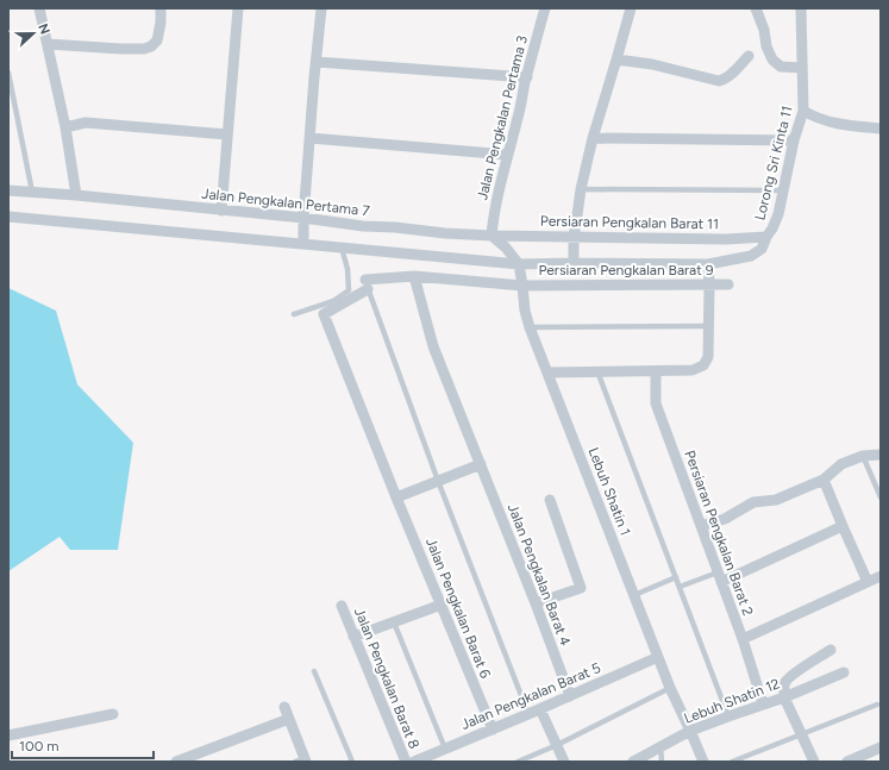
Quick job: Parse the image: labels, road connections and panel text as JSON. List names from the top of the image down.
{
  "streets": {
    "street": [
      "Jalan Pengkalan Pertama 3",
      "Lorong Sri Kinta 11",
      "Jalan Pengkalan Pertama 7",
      "Persiaran Pengkalan Barat 11",
      "Persiaran Pengkalan Barat 9",
      "Lebuh Shatin 1",
      "Persiaran Pengkalan Barat 2",
      "Jalan Pengkalan Barat 4",
      "Jalan Pengkalan Barat 6",
      "Jalan Pengkalan Barat 8",
      "Jalan Pengkalan Barat 5",
      "Lebuh Shatin 12"
    ]
  },
  "crossings": [
    ["Jalan Pengkalan Pertama 3", "Jalan Pengkalan Pertama 7"],
    ["Jalan Pengkalan Pertama 3", "Persiaran Pengkalan Barat 11"],
    ["Lorong Sri Kinta 11", "Persiaran Pengkalan Barat 11"],
    ["Lorong Sri Kinta 11", "Lebuh Shatin 1"],
    ["Jalan Pengkalan Pertama 7", "Persiaran Pengkalan Barat 11"],
    ["Persiaran Pengkalan Barat 9", "Lebuh Shatin 1"],
    ["Persiaran Pengkalan Barat 9", "Jalan Pengkalan Barat 4"],
    ["Persiaran Pengkalan Barat 9", "Jalan Pengkalan Barat 6"],
    ["Lebuh Shatin 1", "Jalan Pengkalan Barat 5"],
    ["Lebuh Shatin 1", "Lebuh Shatin 12"],
    ["Persiaran Pengkalan Barat 2", "Lebuh Shatin 12"],
    ["Jalan Pengkalan Barat 4", "Jalan Pengkalan Barat 5"],
    ["Jalan Pengkalan Barat 6", "Jalan Pengkalan Barat 5"]
  ],
  "scale_bar": "100 m",
  "north": "right"
}
